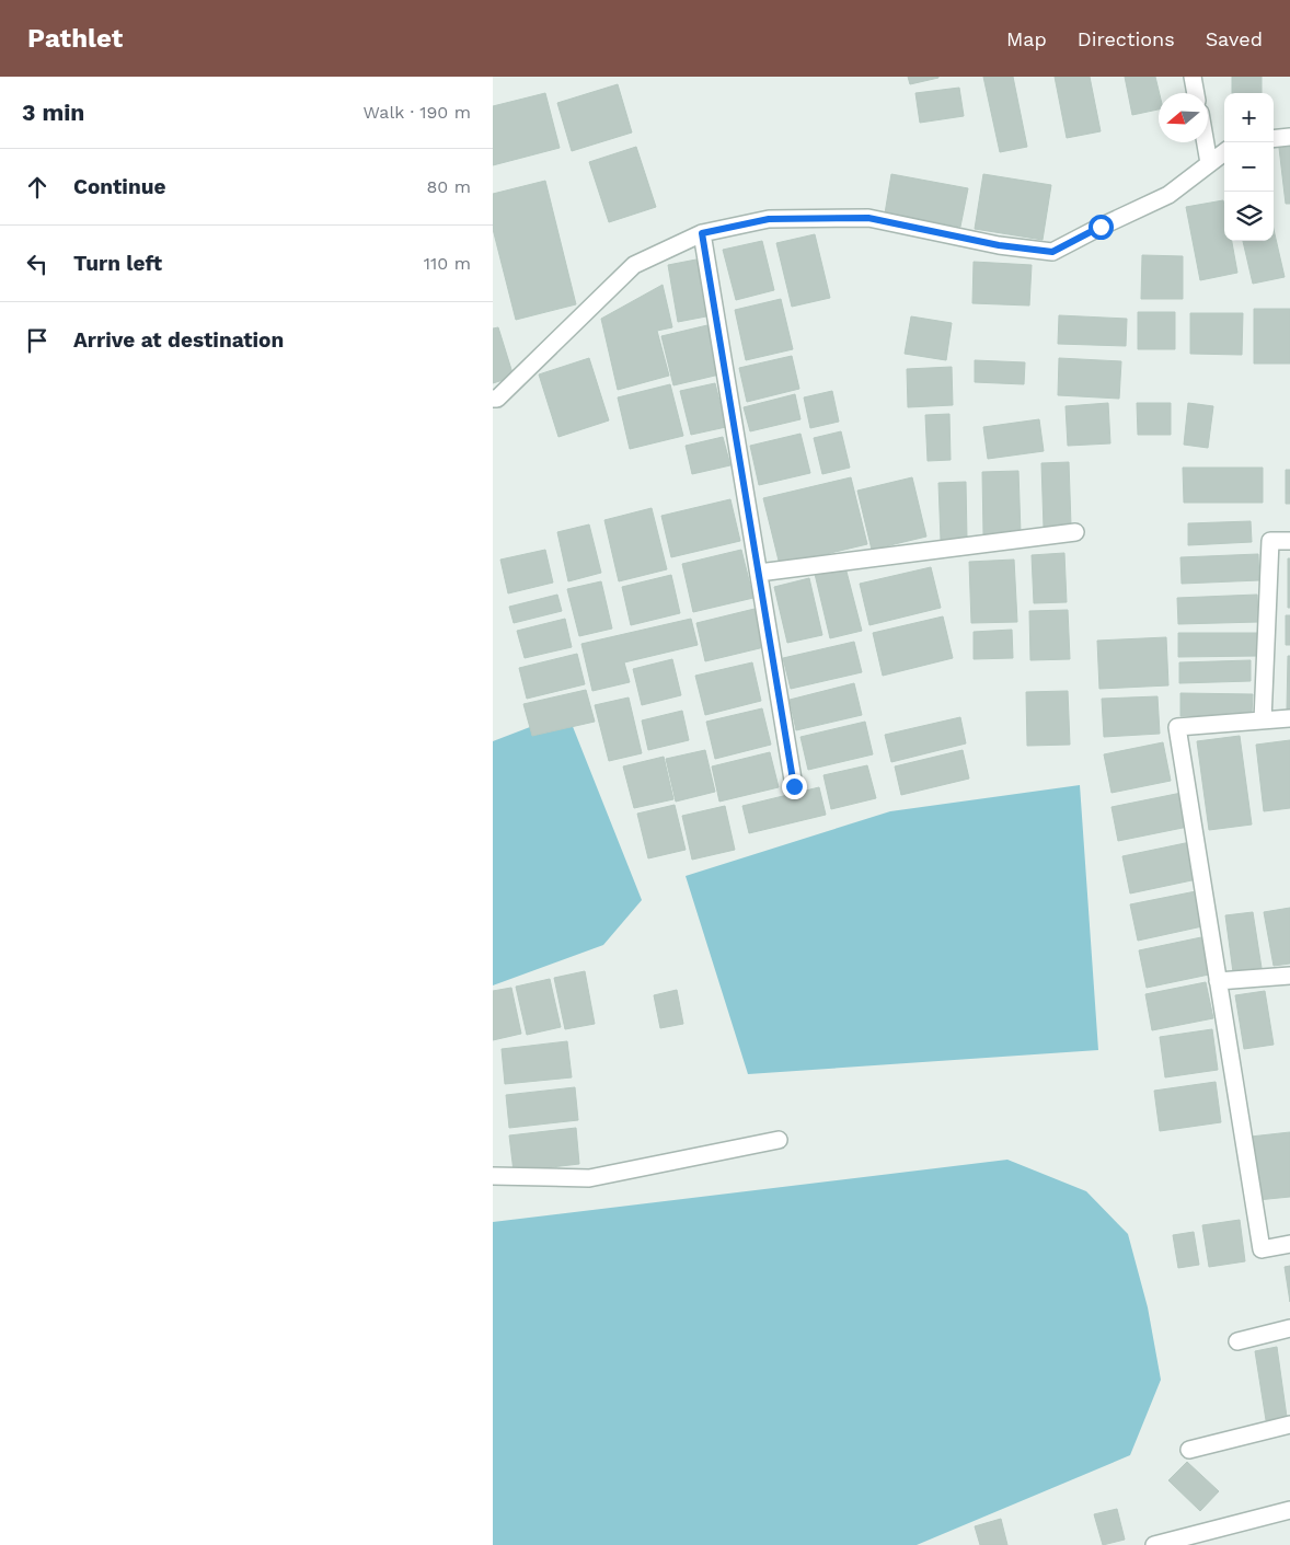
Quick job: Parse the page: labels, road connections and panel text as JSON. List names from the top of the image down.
{
  "north": "left",
  "page": {
    "header": "Pathlet",
    "nav": ["Map", "Directions", "Saved"],
    "heading": ["3 min", "Walk · 190 m"],
    "map_buttons": ["+", "−"],
    "list": [
      ["Continue", "80 m"],
      ["Turn left", "110 m"],
      "Arrive at destination"
    ]
  }
}
